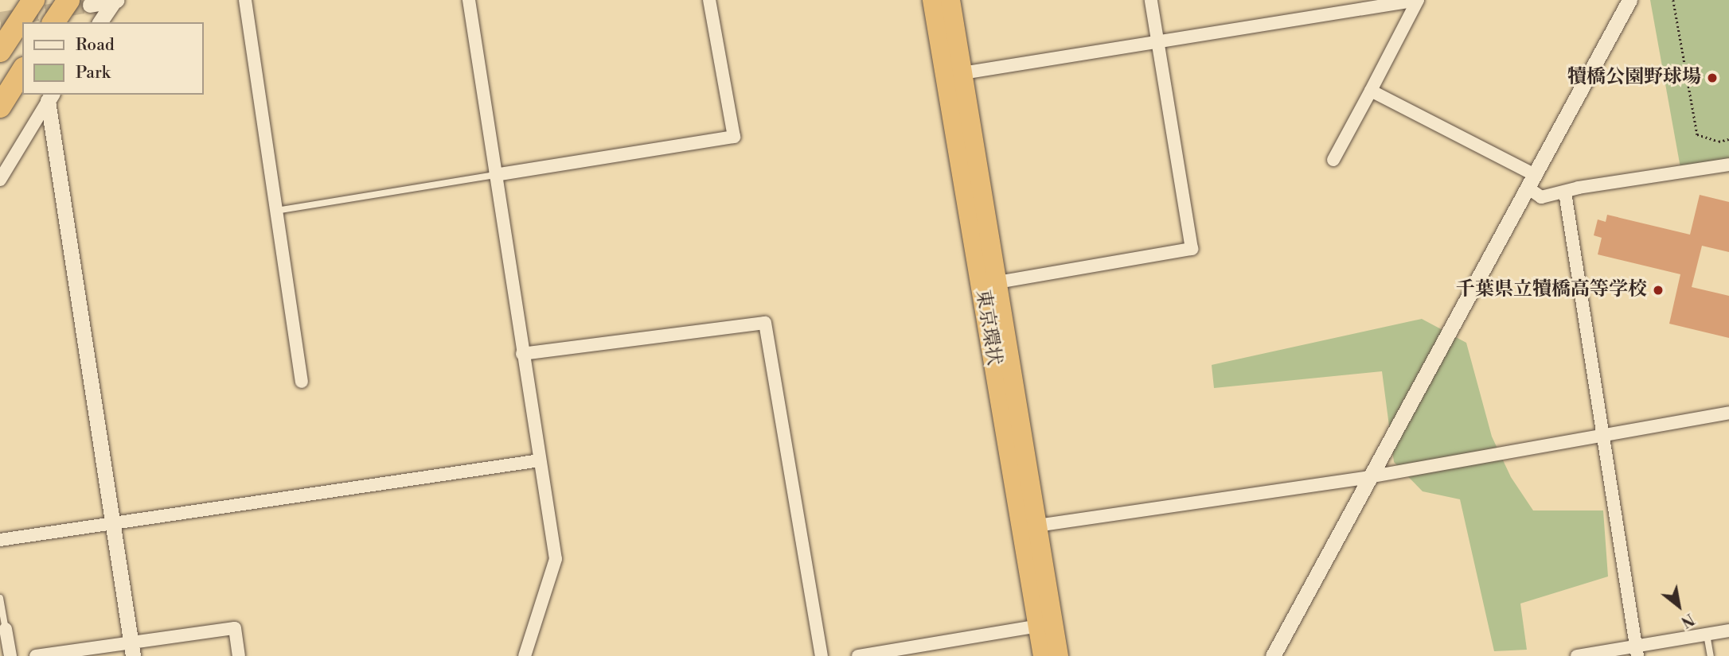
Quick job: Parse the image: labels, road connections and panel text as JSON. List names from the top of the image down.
{
  "streets": {
    "highway": ["東京環状"]
  },
  "places": ["犢橋公園野球場", "千葉県立犢橋高等学校"],
  "legend": ["Road", "Park"],
  "north": "bottom right"
}
